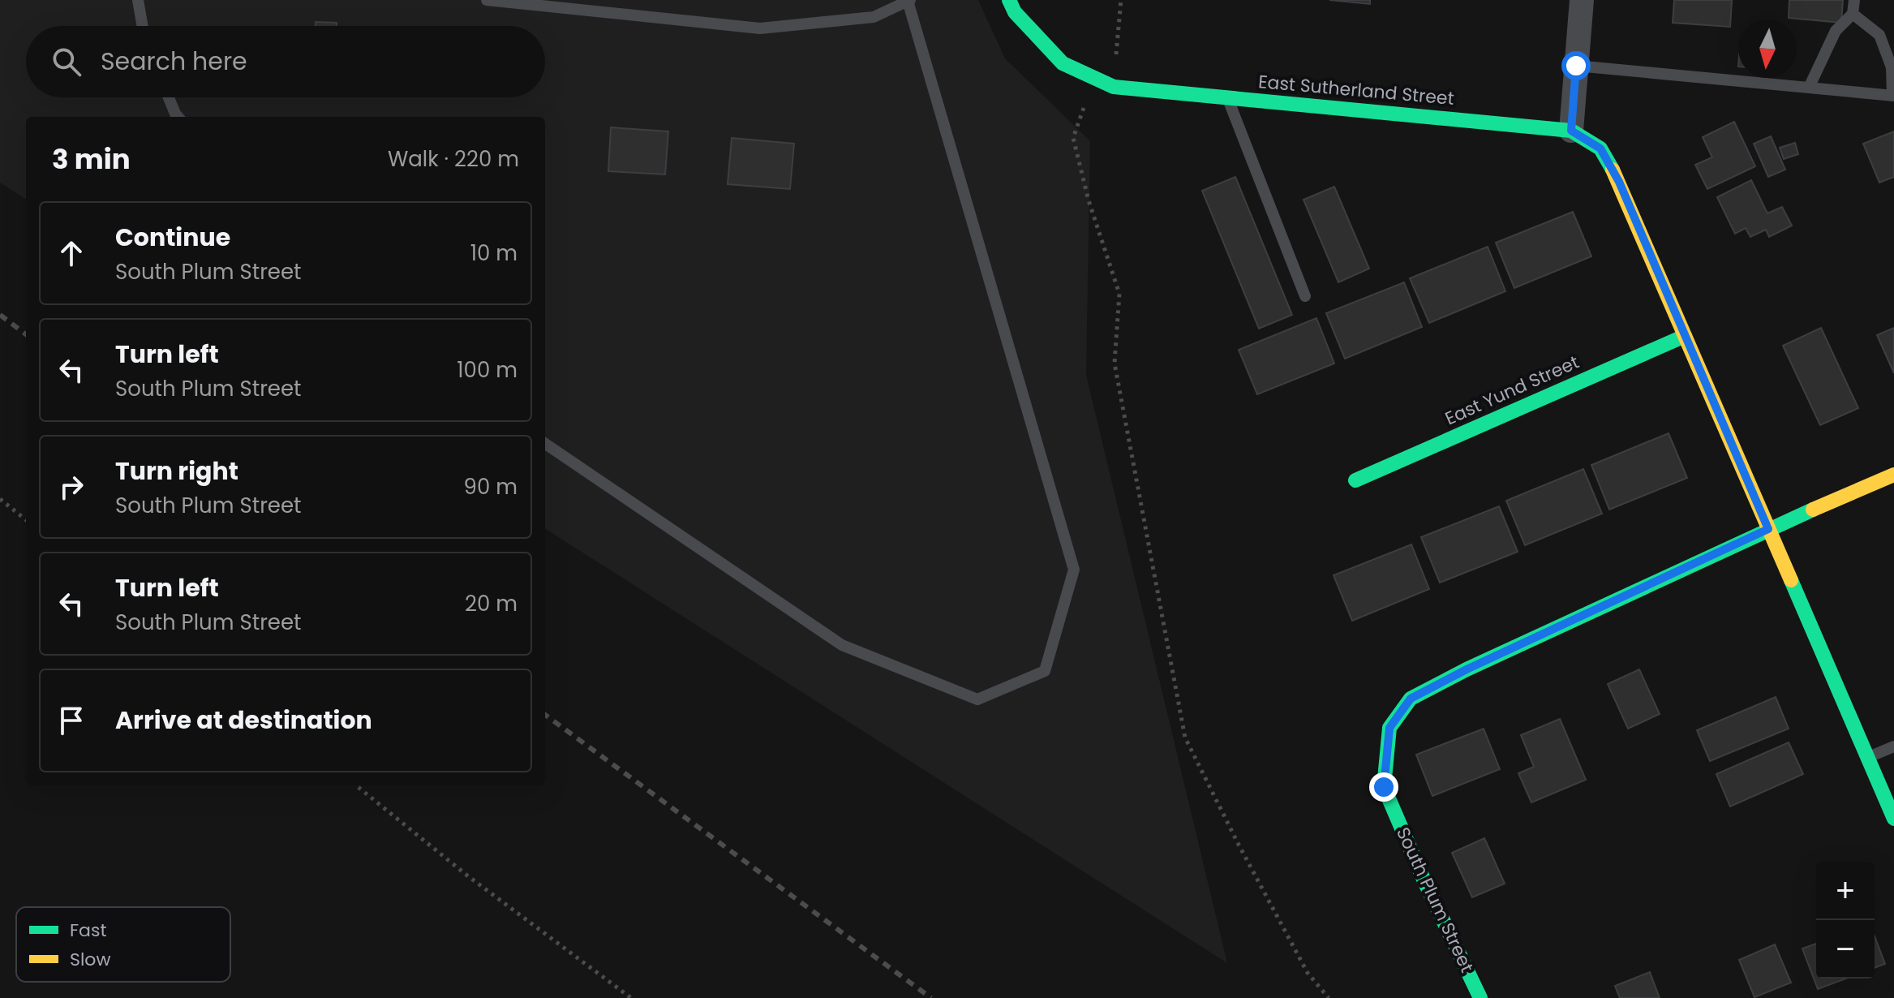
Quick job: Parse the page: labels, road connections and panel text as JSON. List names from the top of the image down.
{
  "streets": {
    "street": ["East Sutherland Street", "East Yund Street", "South Plum Street"]
  },
  "legend": ["Fast", "Slow"],
  "north": "bottom",
  "page": {
    "search": "Search here",
    "heading": ["3 min", "Walk · 220 m"],
    "list": [
      ["Continue", "South Plum Street", "10 m"],
      ["Turn left", "South Plum Street", "100 m"],
      ["Turn right", "South Plum Street", "90 m"],
      ["Turn left", "South Plum Street", "20 m"],
      "Arrive at destination"
    ],
    "map_buttons": ["+", "−"]
  }
}
